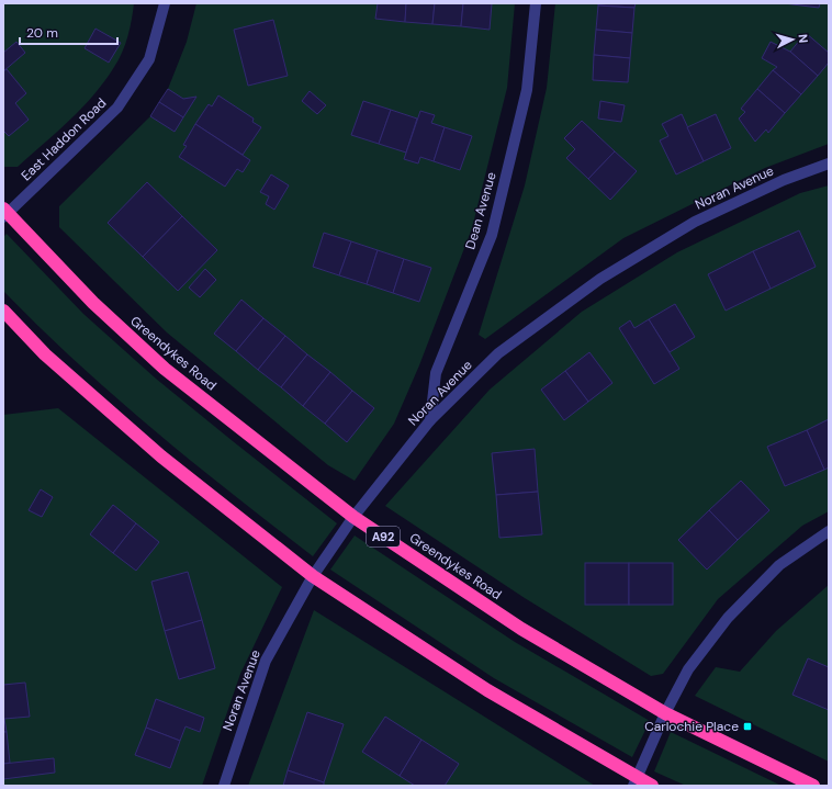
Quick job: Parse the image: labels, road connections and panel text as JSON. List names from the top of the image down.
{
  "streets": {
    "highway": ["Greendykes Road", "A92"],
    "street": ["East Haddon Road", "Noran Avenue", "Dean Avenue"]
  },
  "crossings": [
    ["East Haddon Road", "Greendykes Road"],
    ["Noran Avenue", "Dean Avenue"],
    ["Noran Avenue", "Greendykes Road"]
  ],
  "places": {
    "transit": ["Carlochie Place"]
  },
  "scale_bar": "20 m",
  "north": "right"
}
